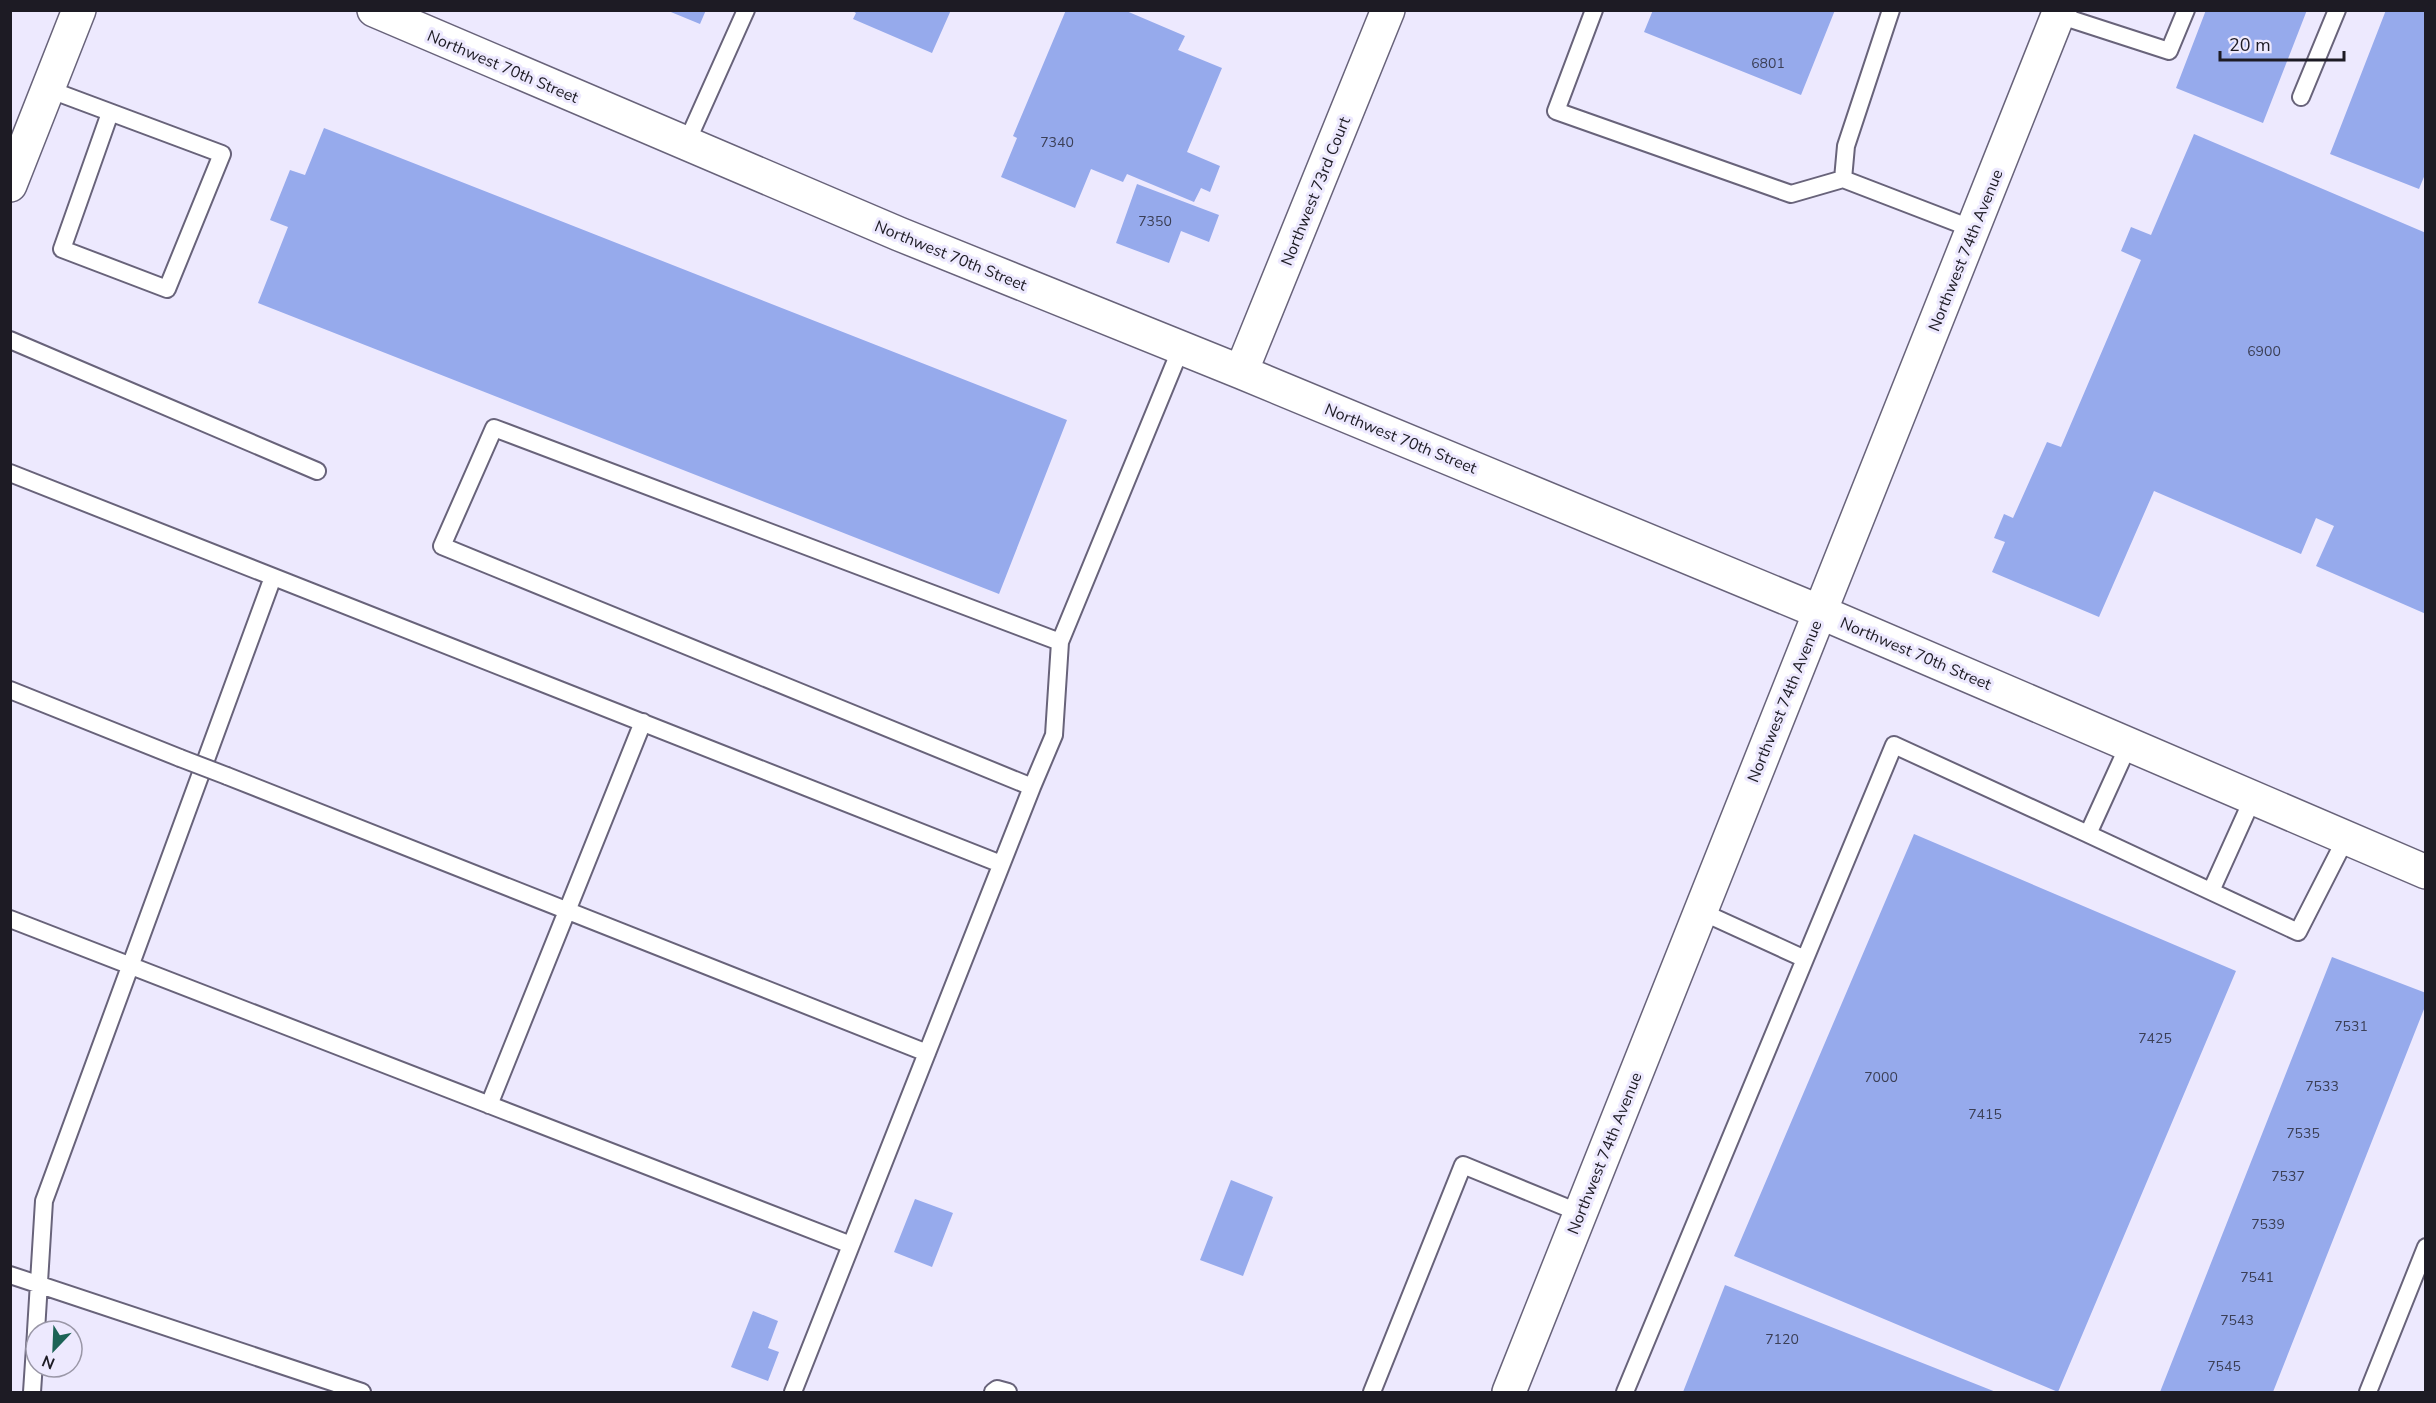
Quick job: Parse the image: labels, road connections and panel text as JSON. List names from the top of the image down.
{
  "streets": {
    "street": ["Northwest 70th Street", "Northwest 73rd Court", "Northwest 74th Avenue"]
  },
  "crossings": [
    ["Northwest 70th Street", "Northwest 73rd Court"],
    ["Northwest 70th Street", "Northwest 74th Avenue"]
  ],
  "house_numbers": [
    "6801",
    "7340",
    "7350",
    "6900",
    "7531",
    "7425",
    "7000",
    "7533",
    "7415",
    "7535",
    "7537",
    "7539",
    "7541",
    "7543",
    "7120",
    "7545"
  ],
  "scale_bar": "20 m",
  "north": "bottom left"
}
